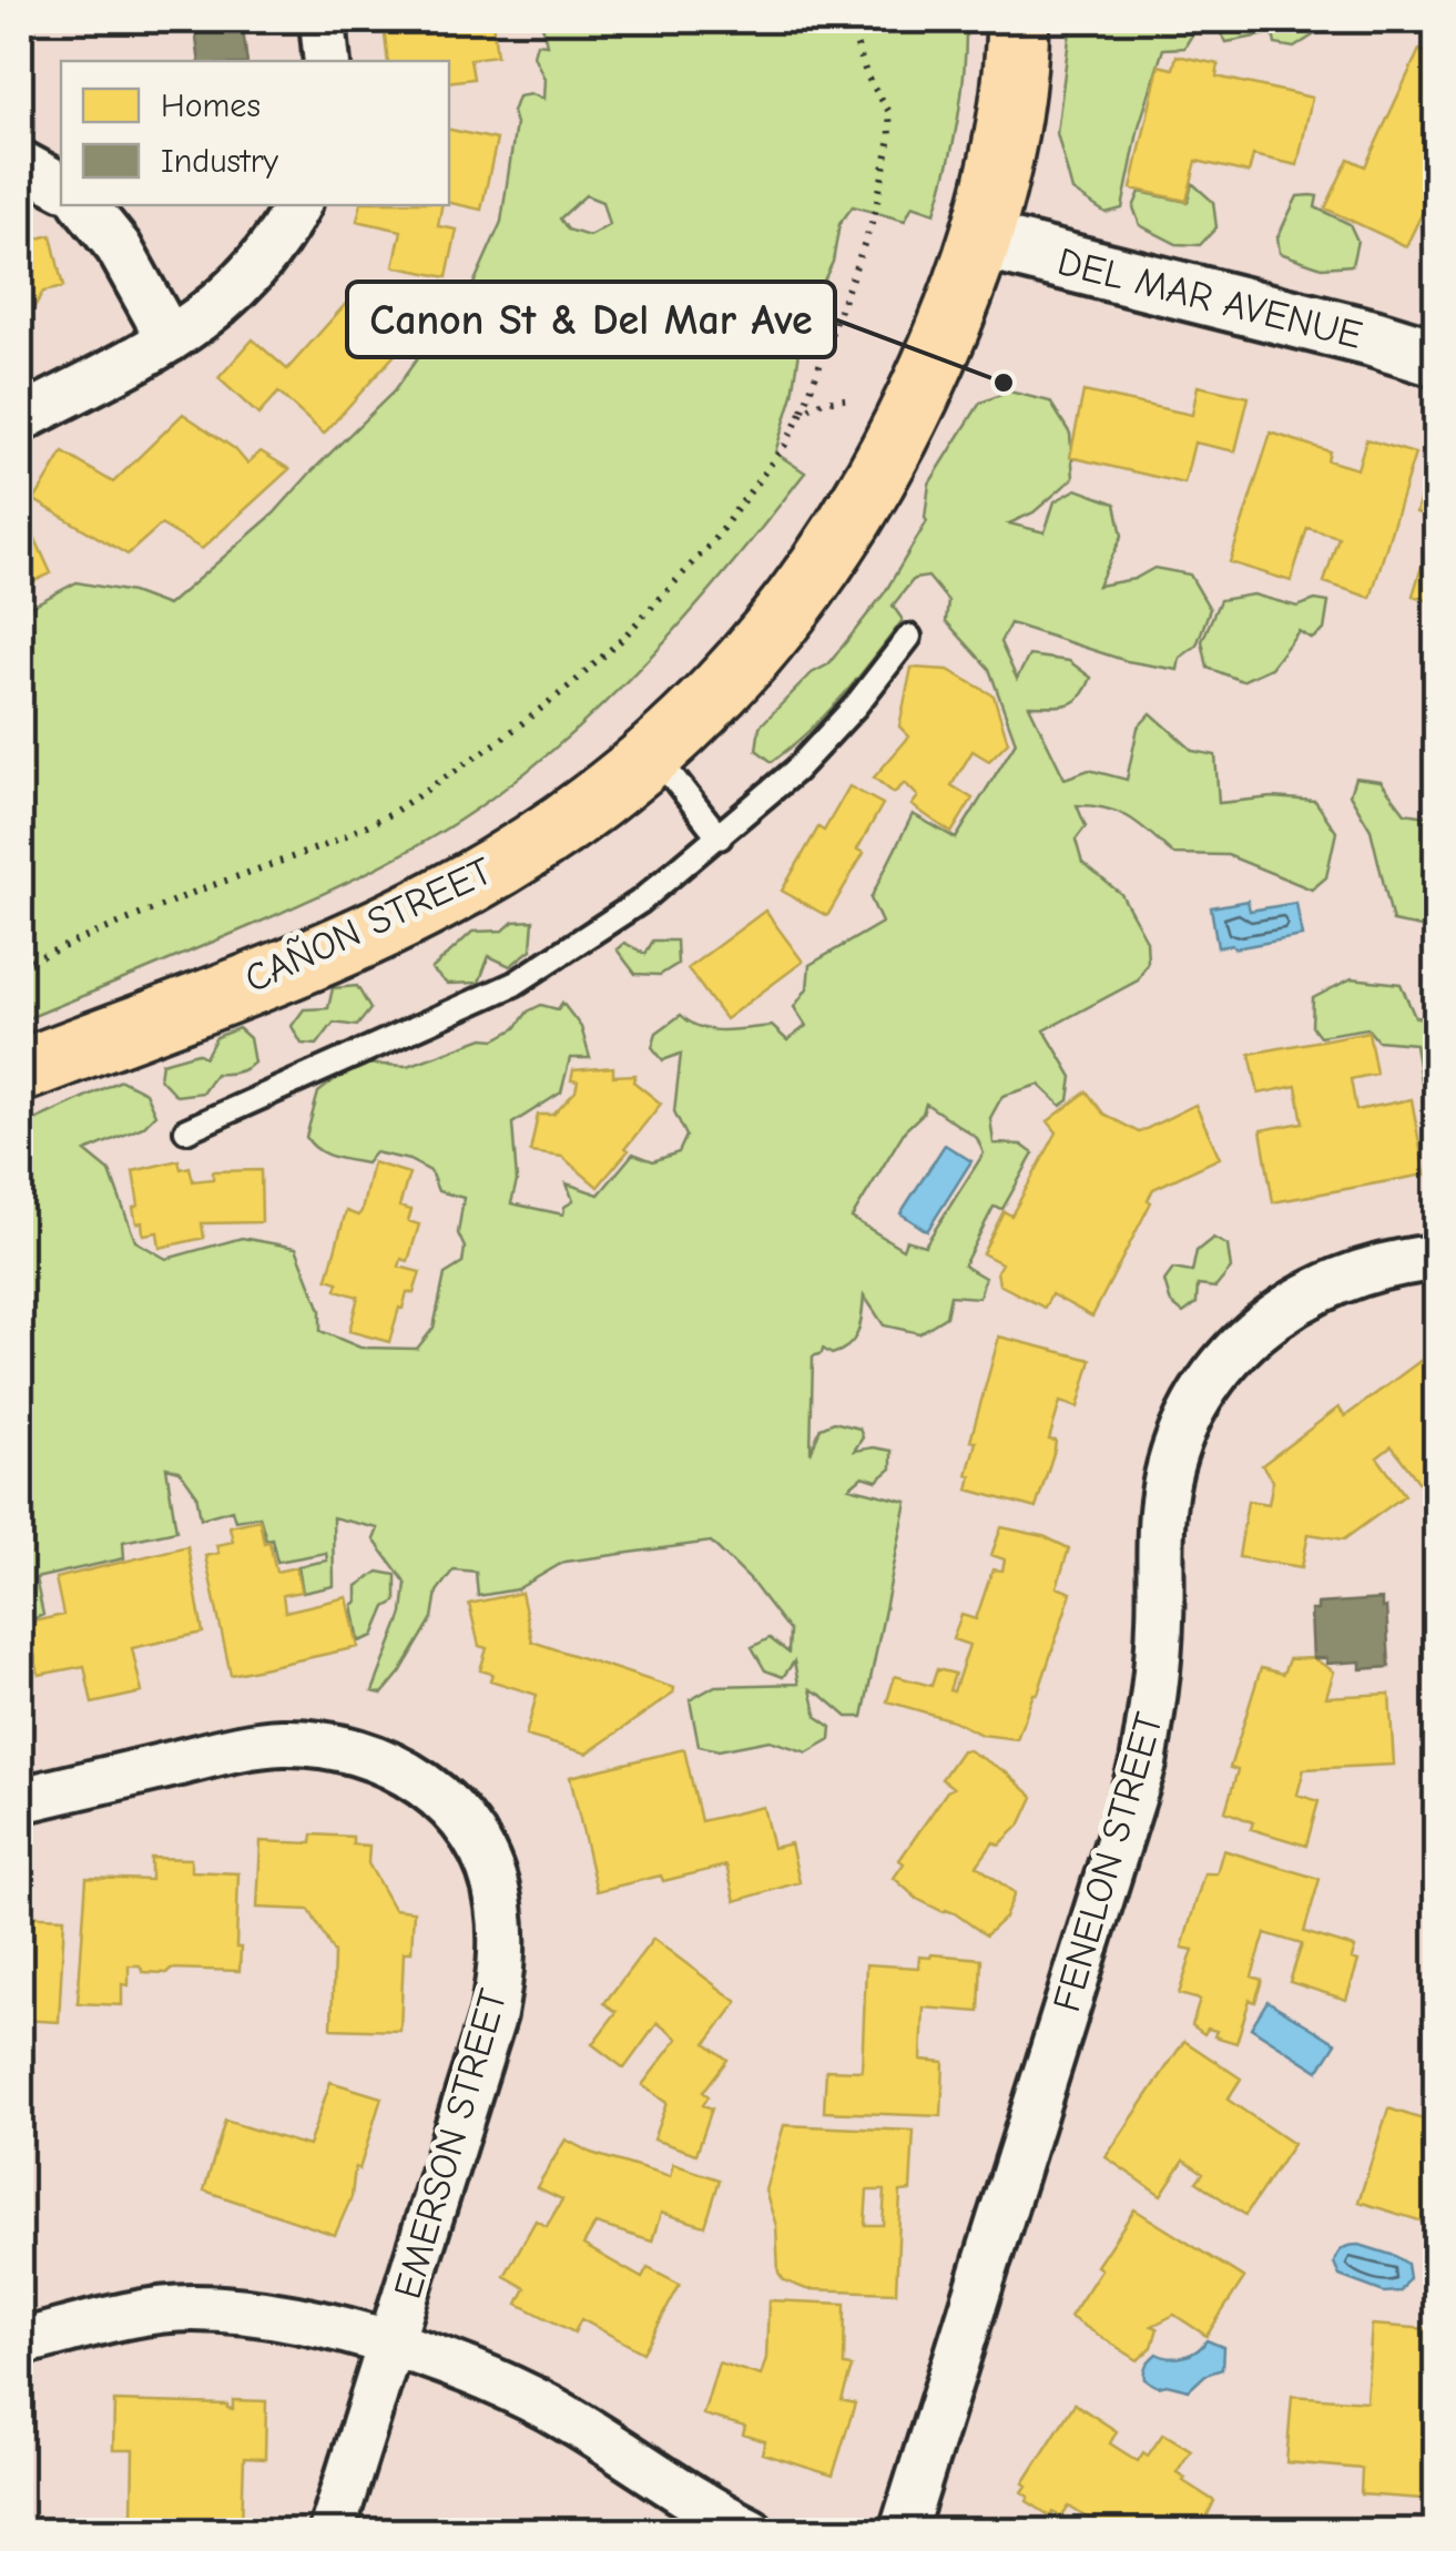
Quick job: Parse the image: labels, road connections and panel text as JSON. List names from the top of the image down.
{
  "streets": {
    "main road": ["CAÑON STREET"],
    "street": ["DEL MAR AVENUE", "FENELON STREET", "EMERSON STREET"]
  },
  "crossings": [
    ["DEL MAR AVENUE", "CAÑON STREET"]
  ],
  "places": ["Canon St & Del Mar Ave"],
  "legend": ["Homes", "Industry"]
}
